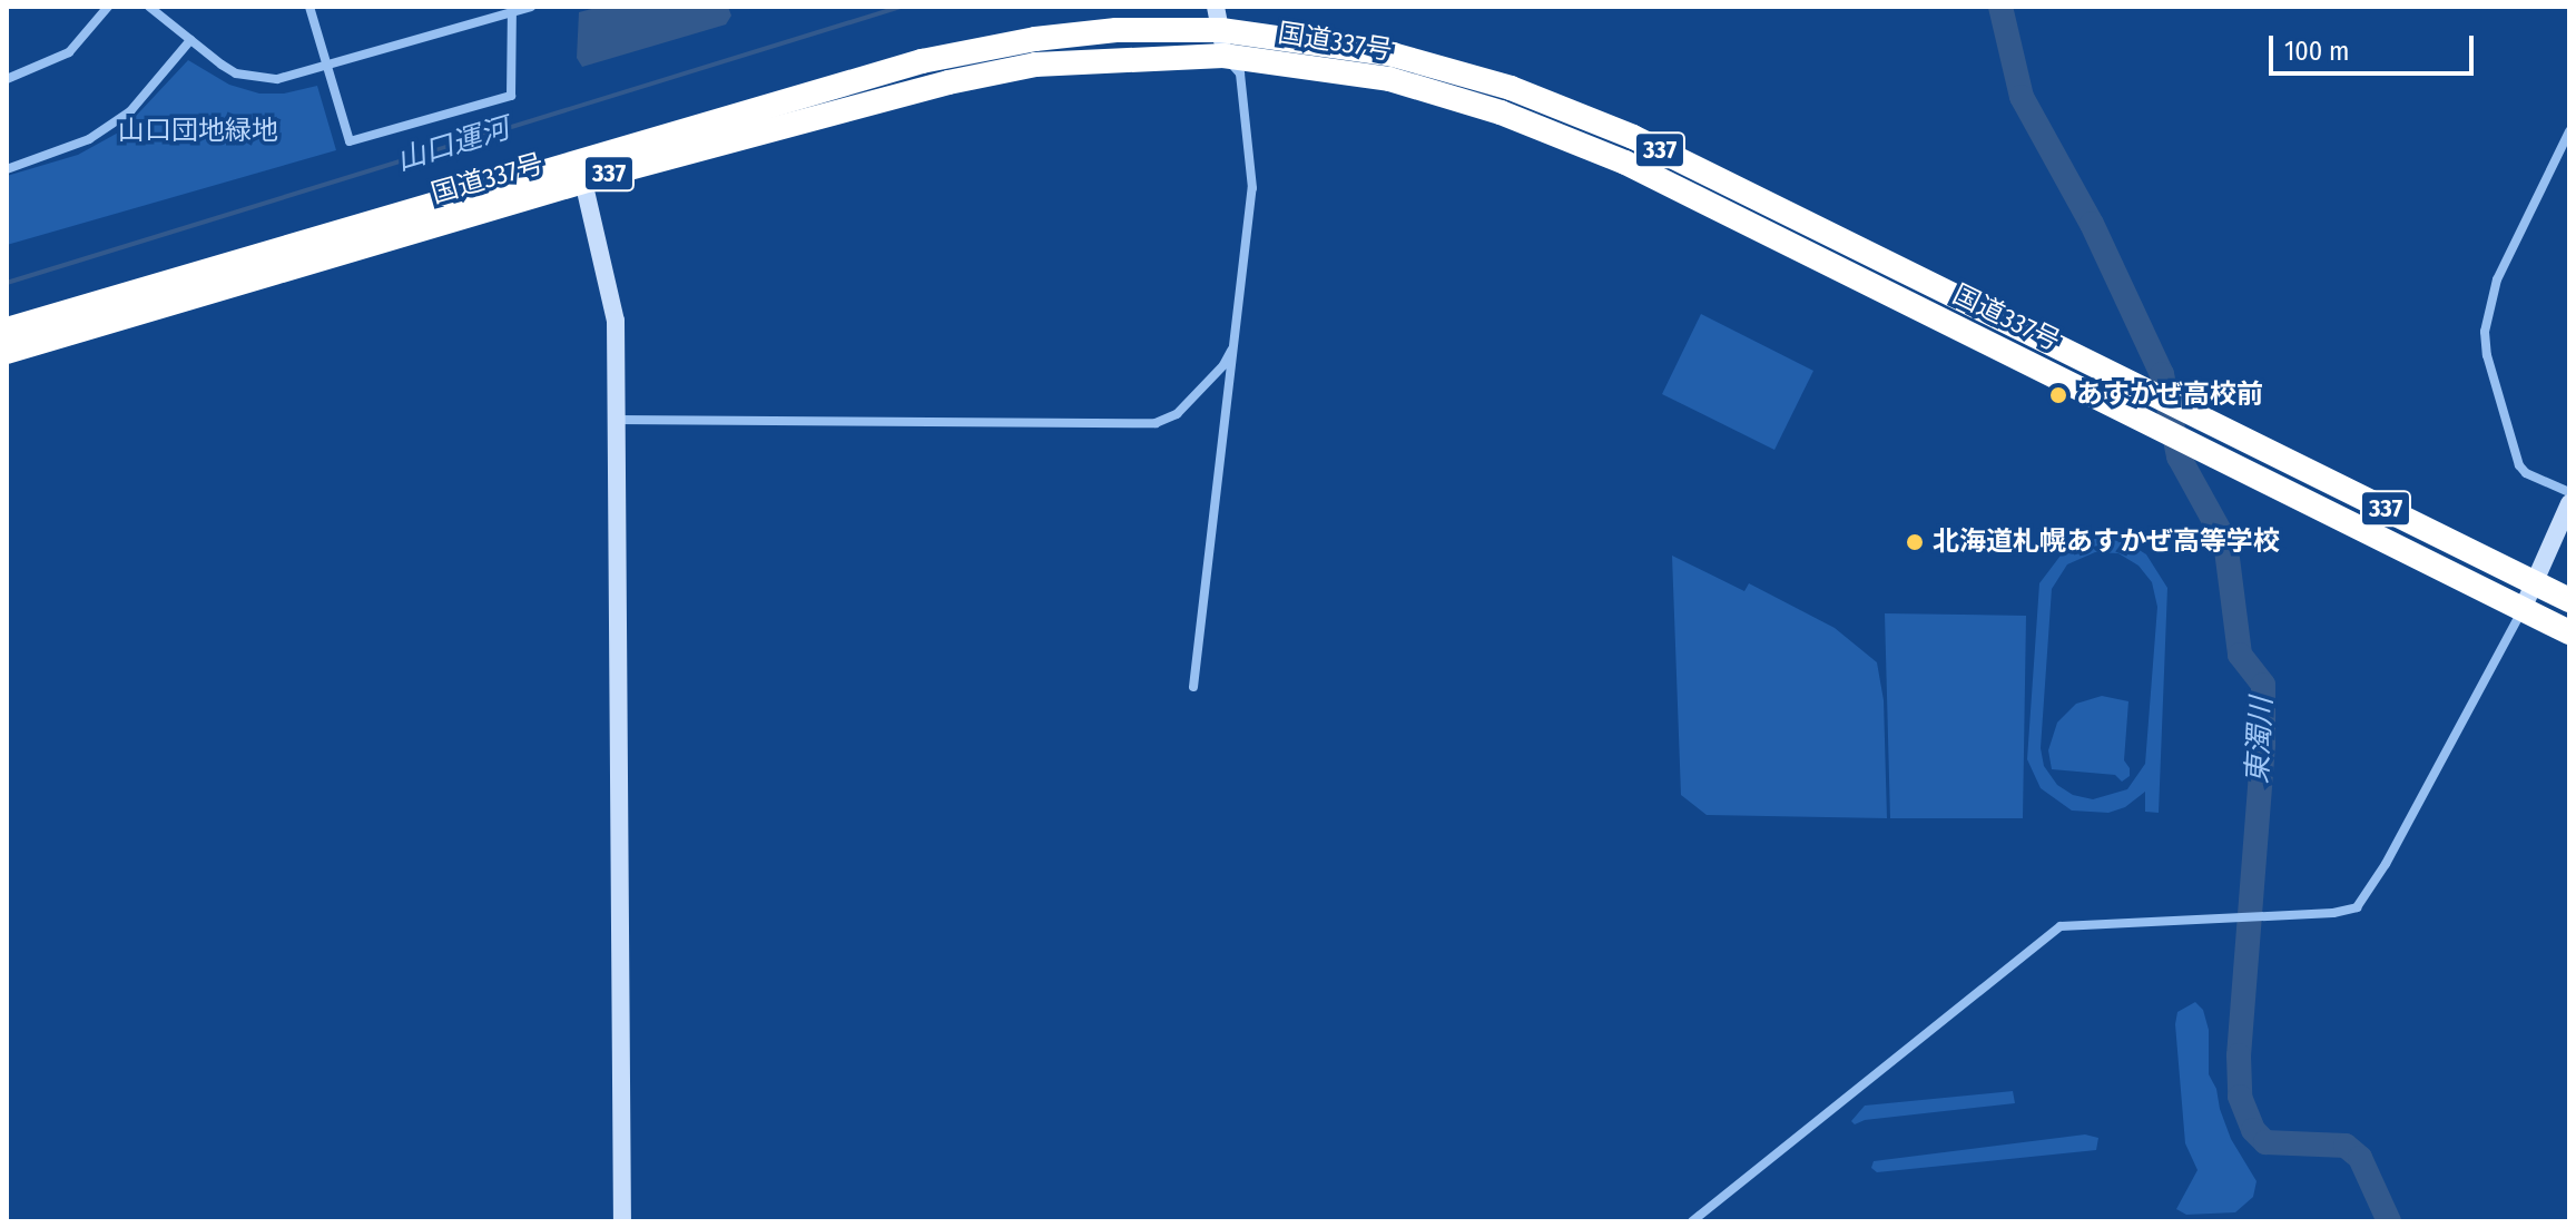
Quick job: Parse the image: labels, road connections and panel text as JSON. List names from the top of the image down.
{
  "streets": {
    "highway": ["国道337号", "337"]
  },
  "water": ["山口運河", "東濁川"],
  "parks": ["山口団地緑地"],
  "places": ["あすかぜ高校前", "北海道札幌あすかぜ高等学校"],
  "scale_bar": "100 m"
}
